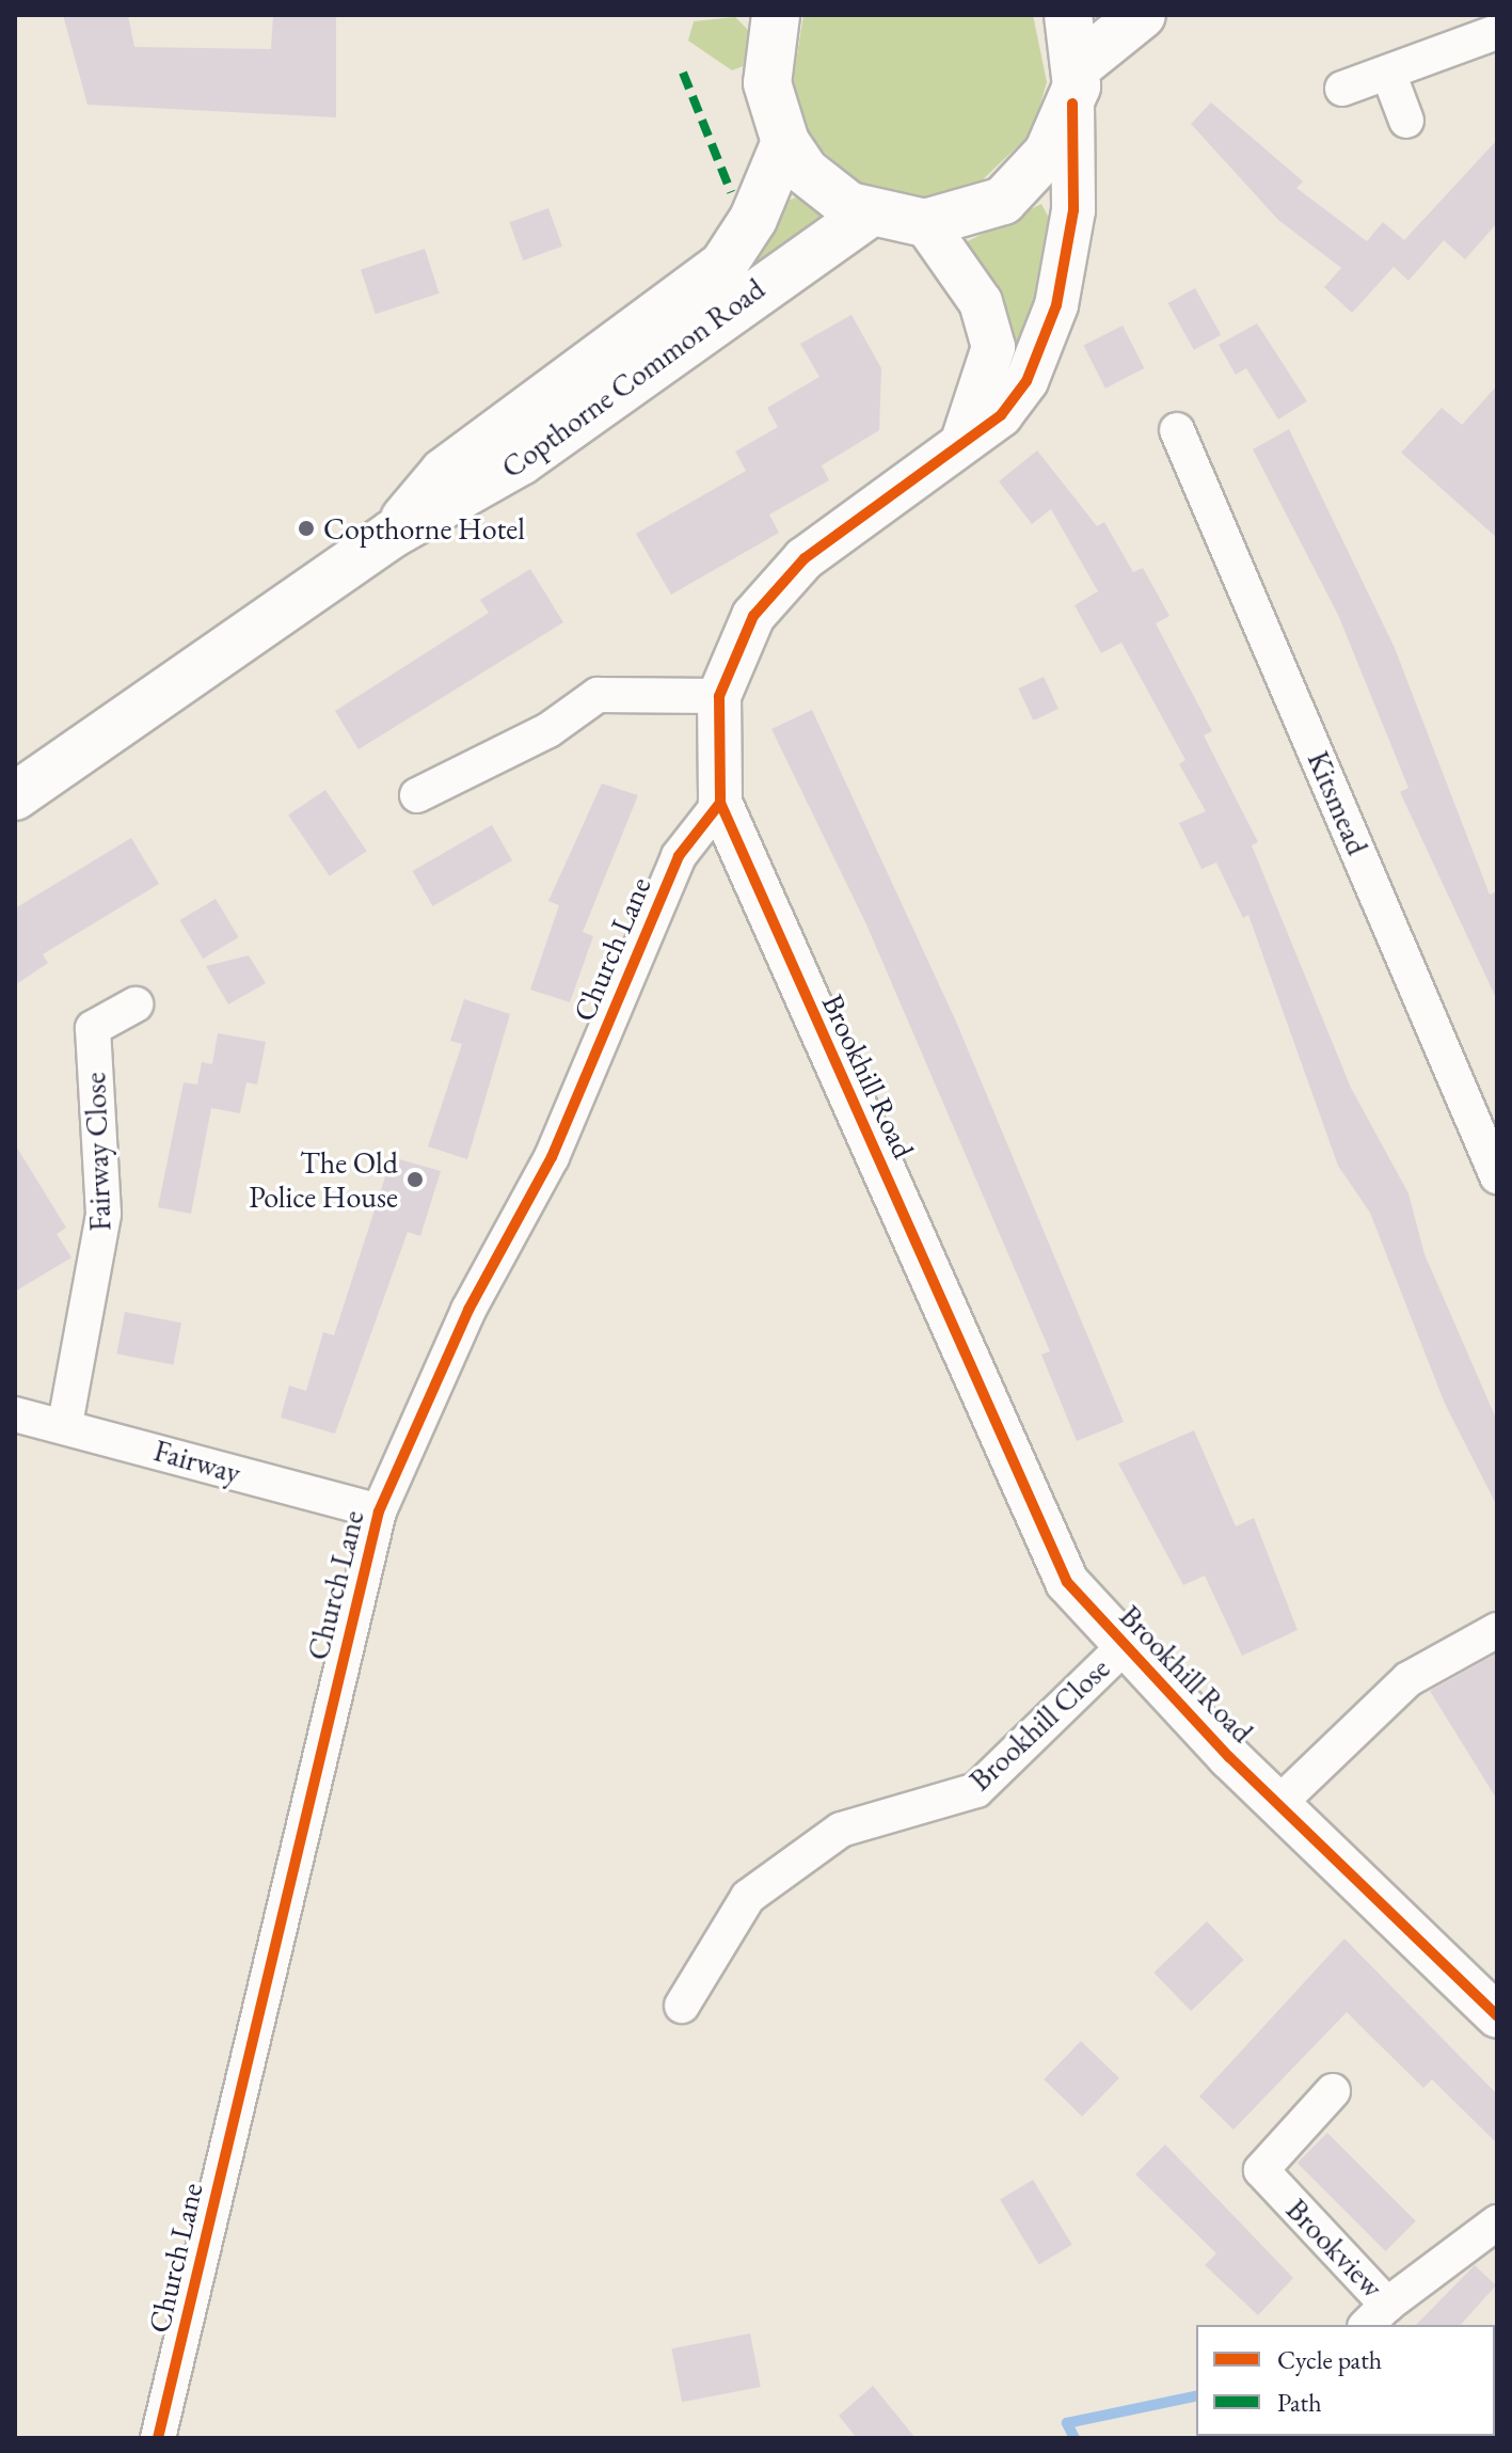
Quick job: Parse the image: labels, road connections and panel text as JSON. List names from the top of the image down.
{
  "streets": {
    "highway": ["Copthorne Common Road"],
    "street": [
      "Kitsmead",
      "Church Lane",
      "Brookhill Road",
      "Fairway Close",
      "Fairway",
      "Brookhill Close",
      "Brookview"
    ]
  },
  "crossings": [
    ["Church Lane", "Brookhill Road"],
    ["Church Lane", "Fairway"],
    ["Brookhill Road", "Brookhill Close"],
    ["Fairway Close", "Fairway"]
  ],
  "places": ["Copthorne Hotel", "The Old Police House"],
  "legend": ["Cycle path", "Path"]
}
